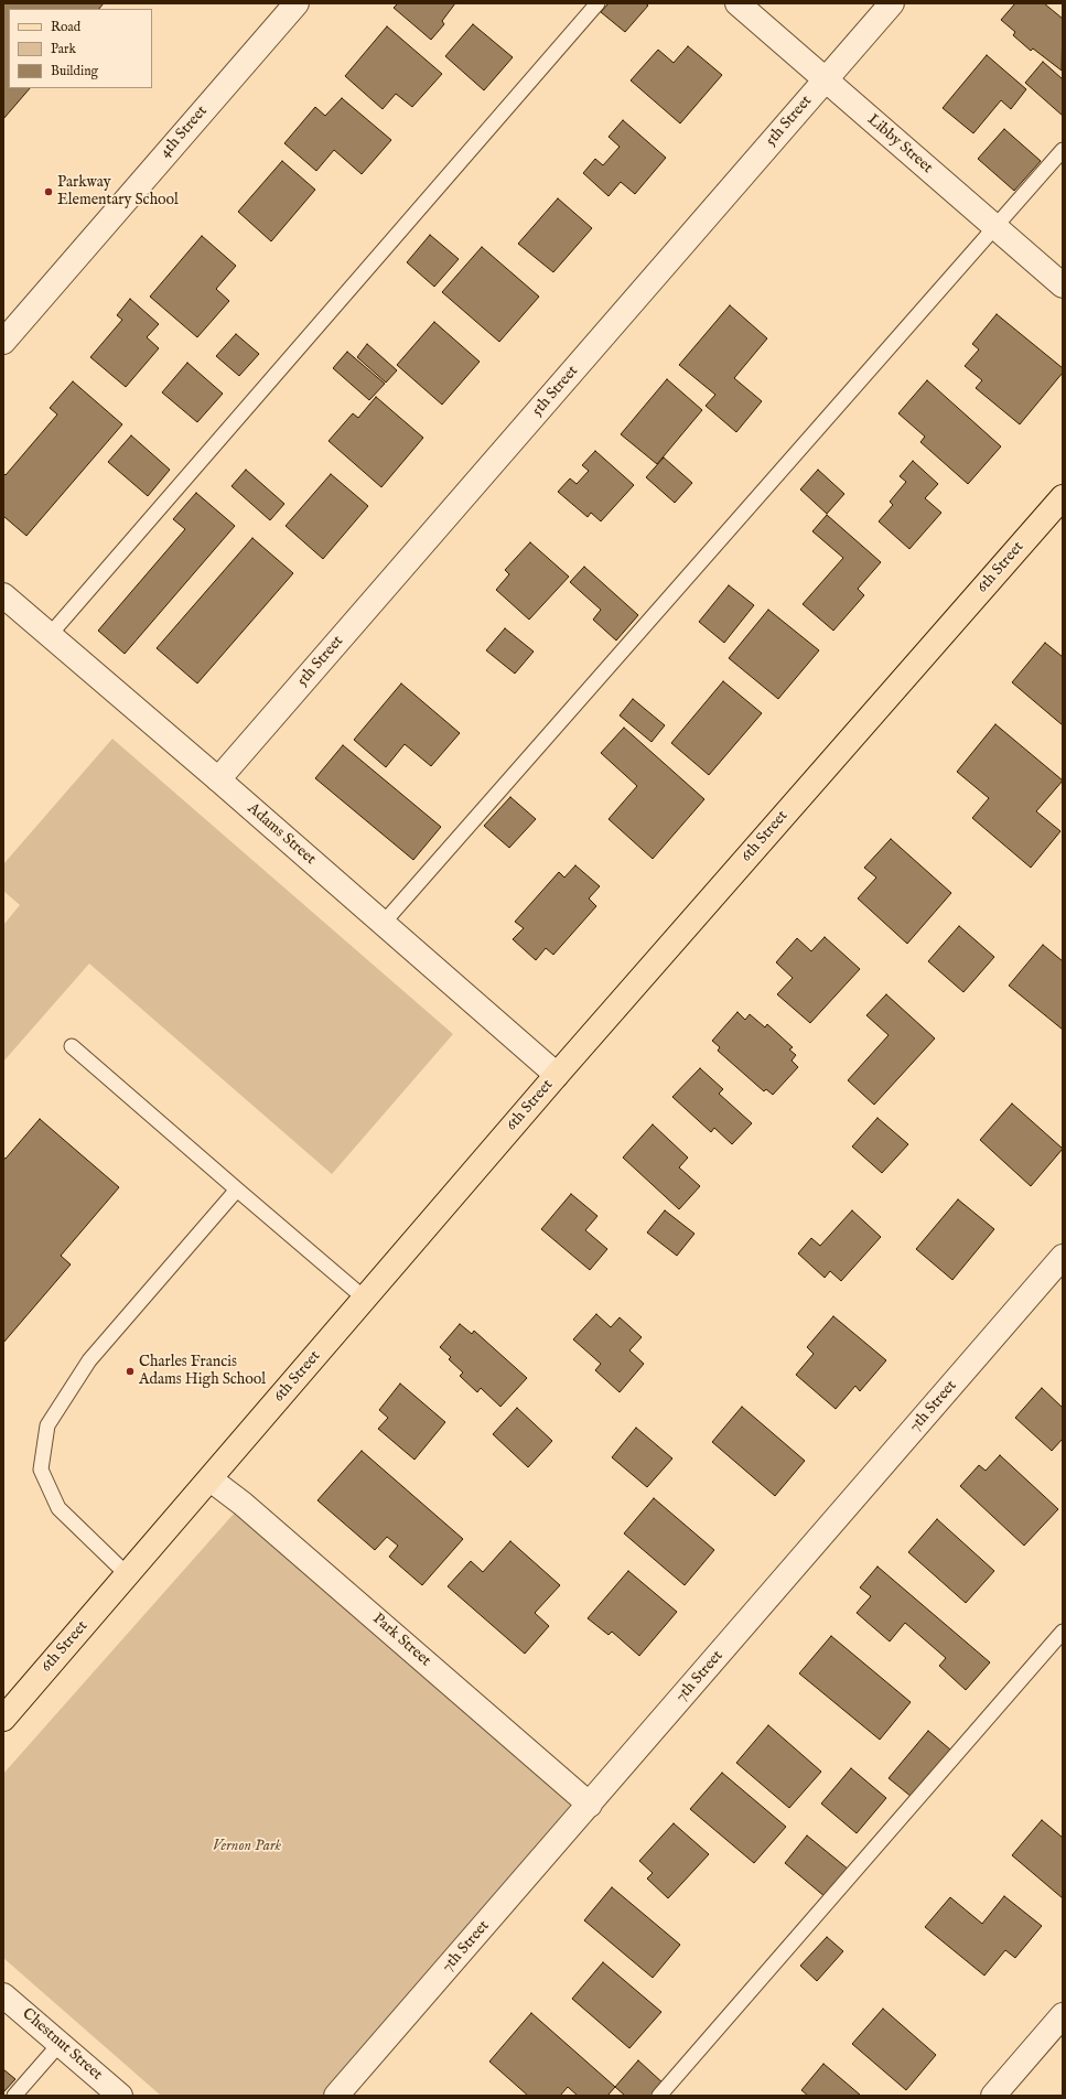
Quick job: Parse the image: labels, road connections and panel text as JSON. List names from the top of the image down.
{
  "streets": {
    "main road": ["6th Street"],
    "street": [
      "5th Street",
      "4th Street",
      "Libby Street",
      "Adams Street",
      "7th Street",
      "Park Street",
      "Chestnut Street"
    ]
  },
  "crossings": [
    ["5th Street", "Libby Street"],
    ["5th Street", "Adams Street"],
    ["6th Street", "Adams Street"],
    ["6th Street", "Park Street"],
    ["7th Street", "Park Street"]
  ],
  "parks": ["Vernon Park"],
  "places": ["Parkway Elementary School", "Charles Francis Adams High School"],
  "legend": ["Road", "Park", "Building"]
}
